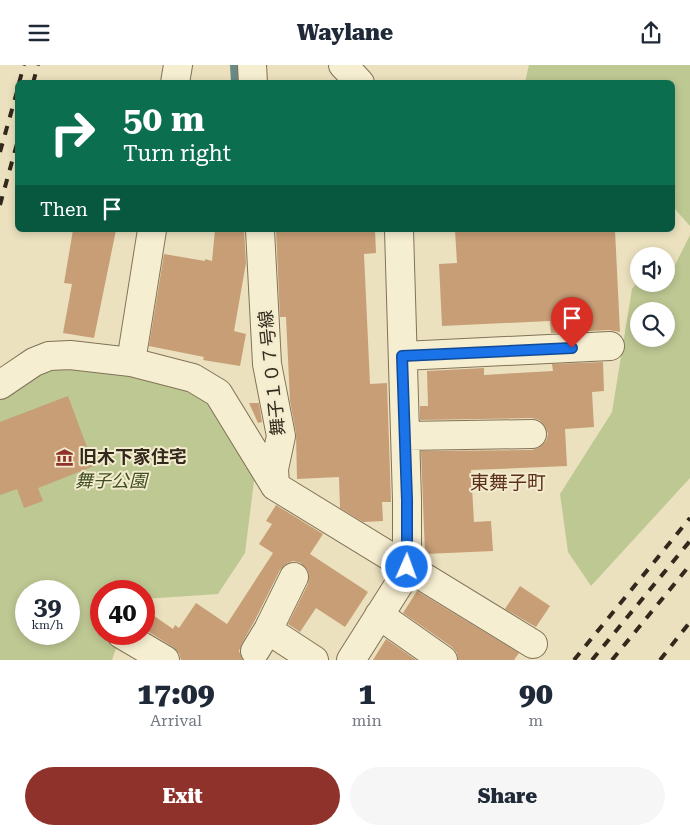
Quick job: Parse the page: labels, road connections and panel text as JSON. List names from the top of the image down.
{
  "streets": {
    "street": ["舞子１０７号線"]
  },
  "districts": ["東舞子町"],
  "parks": ["舞子公園"],
  "places": {
    "museum": ["旧木下家住宅"]
  },
  "page": {
    "header": "Waylane",
    "turn": ["50 m", "Turn right"],
    "then": "Then",
    "speed": "39 km/h",
    "limit": "40",
    "eta": [
      "17:09",
      "Arrival",
      "1",
      "min",
      "90",
      "m"
    ],
    "buttons": ["Exit", "Share"]
  }
}
